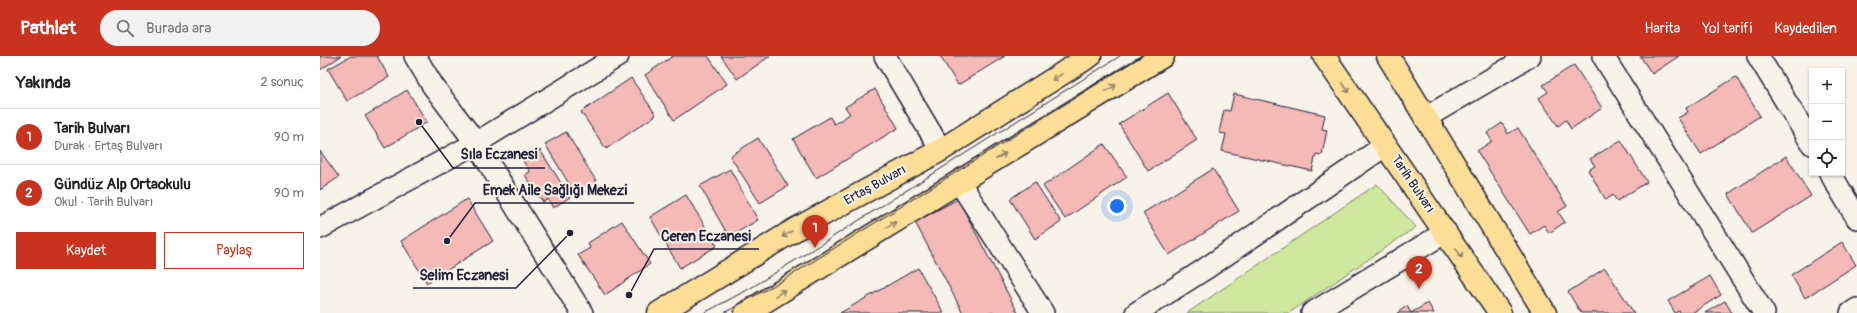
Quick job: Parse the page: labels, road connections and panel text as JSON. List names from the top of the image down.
{
  "streets": {
    "main road": ["Tarih Bulvarı", "Ertaş Bulvarı"]
  },
  "places": [
    "Sıla Eczanesi",
    "Selim Eczanesi",
    "Emek Aile Sağlığı Mekezi",
    "Ceren Eczanesi"
  ],
  "page": {
    "header": "Pathlet",
    "search": "Burada ara",
    "nav": ["Harita", "Yol tarifi", "Kaydedilen"],
    "heading": ["Yakında", "2 sonuç"],
    "map_buttons": ["+", "−"],
    "list": [
      {
        "mark": "1",
        "name": "Tarih Bulvarı",
        "note": "Durak · Ertaş Bulvarı",
        "value": "90 m"
      },
      {
        "mark": "2",
        "name": "Gündüz Alp Ortaokulu",
        "note": "Okul · Tarih Bulvarı",
        "value": "90 m"
      }
    ],
    "pins": ["1", "2"],
    "buttons": ["Kaydet", "Paylaş"]
  }
}
